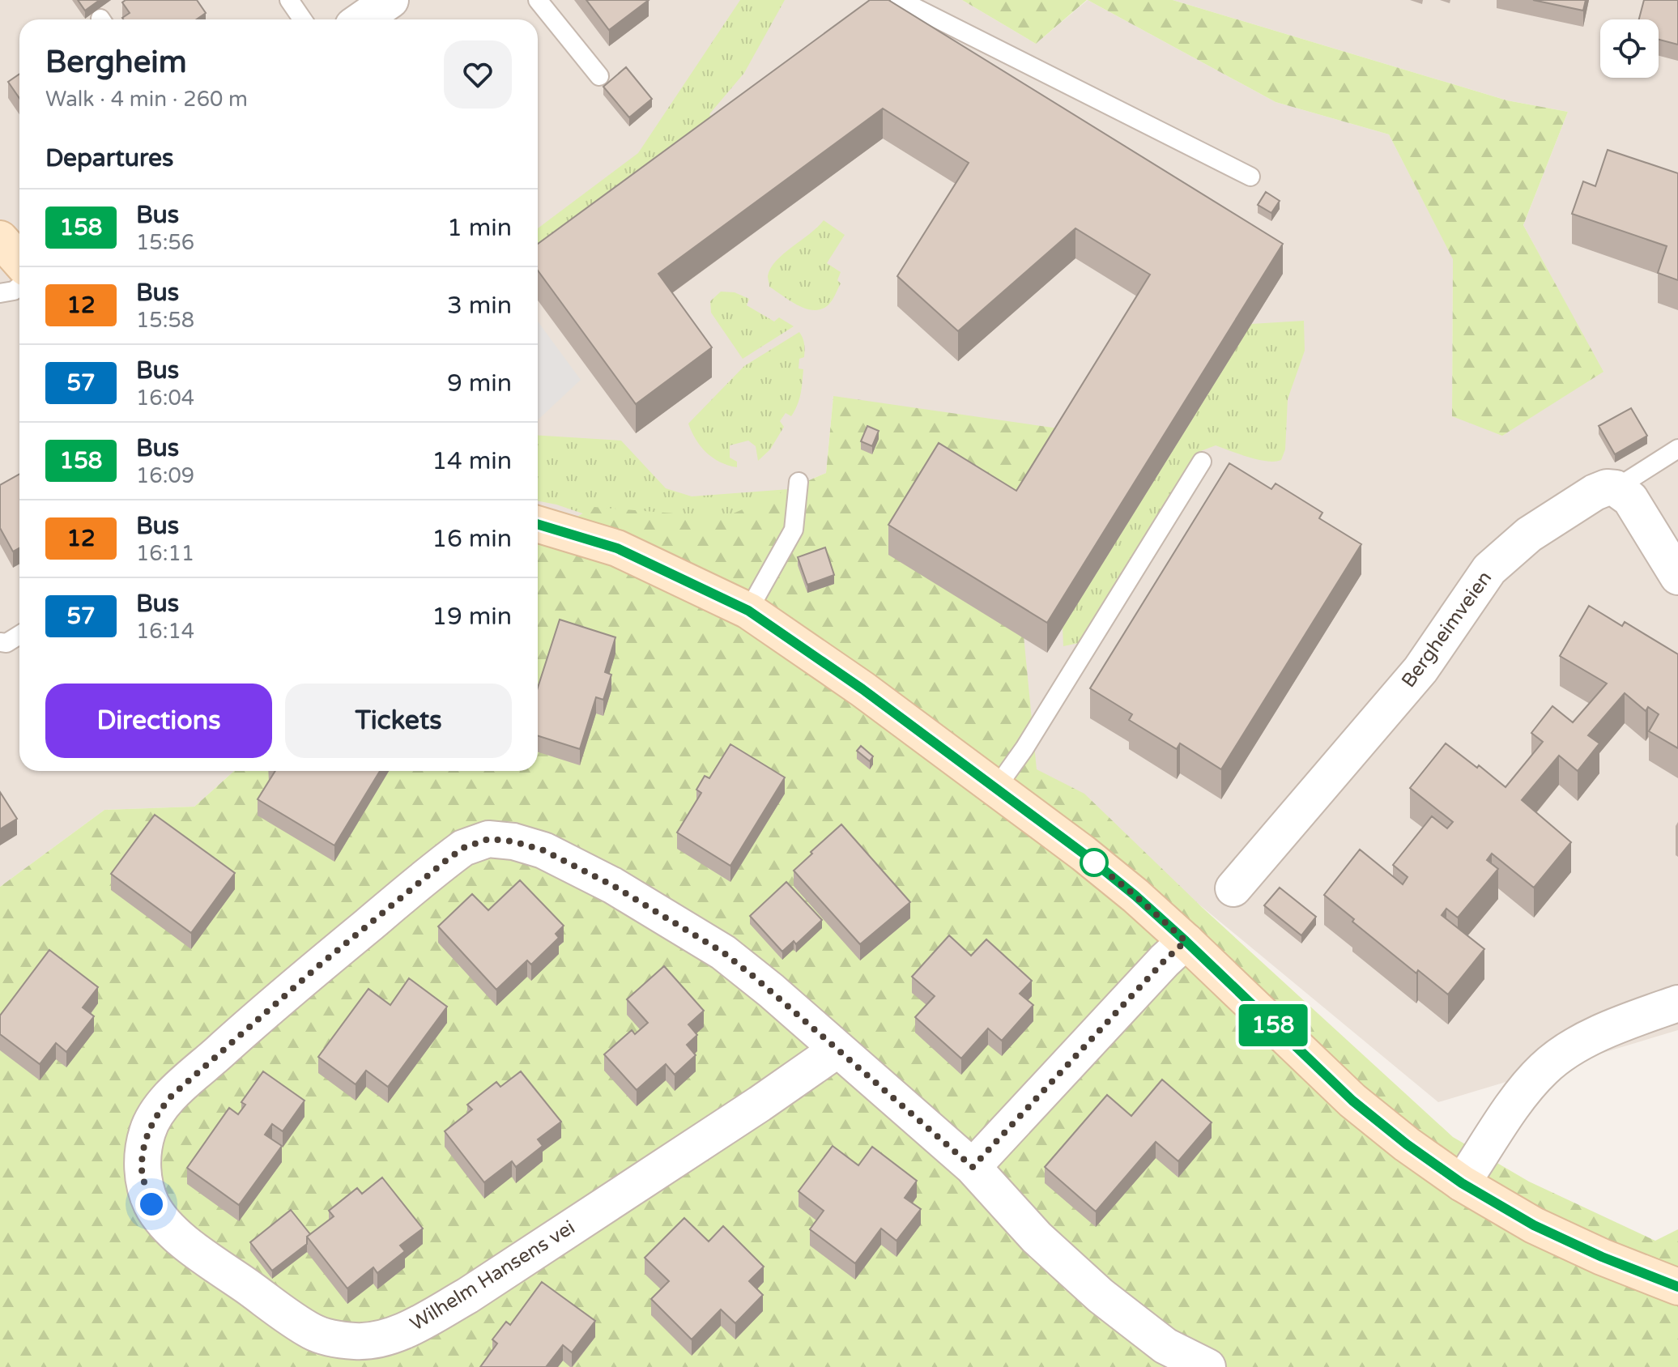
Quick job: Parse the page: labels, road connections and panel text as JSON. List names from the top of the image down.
{
  "streets": {
    "street": ["Bergheimveien", "Wilhelm Hansens vei"]
  },
  "lines": ["bus line 158"],
  "page": {
    "on_map": "158",
    "heading": [
      ["Bergheim", "Walk · 4 min · 260 m"],
      "Departures"
    ],
    "list": [
      {
        "mark": "158",
        "name": "Bus",
        "note": "15:56",
        "value": "1 min"
      },
      {
        "mark": "12",
        "name": "Bus",
        "note": "15:58",
        "value": "3 min"
      },
      {
        "mark": "57",
        "name": "Bus",
        "note": "16:04",
        "value": "9 min"
      },
      {
        "mark": "158",
        "name": "Bus",
        "note": "16:09",
        "value": "14 min"
      },
      {
        "mark": "12",
        "name": "Bus",
        "note": "16:11",
        "value": "16 min"
      },
      {
        "mark": "57",
        "name": "Bus",
        "note": "16:14",
        "value": "19 min"
      }
    ],
    "buttons": ["Directions", "Tickets"]
  }
}
